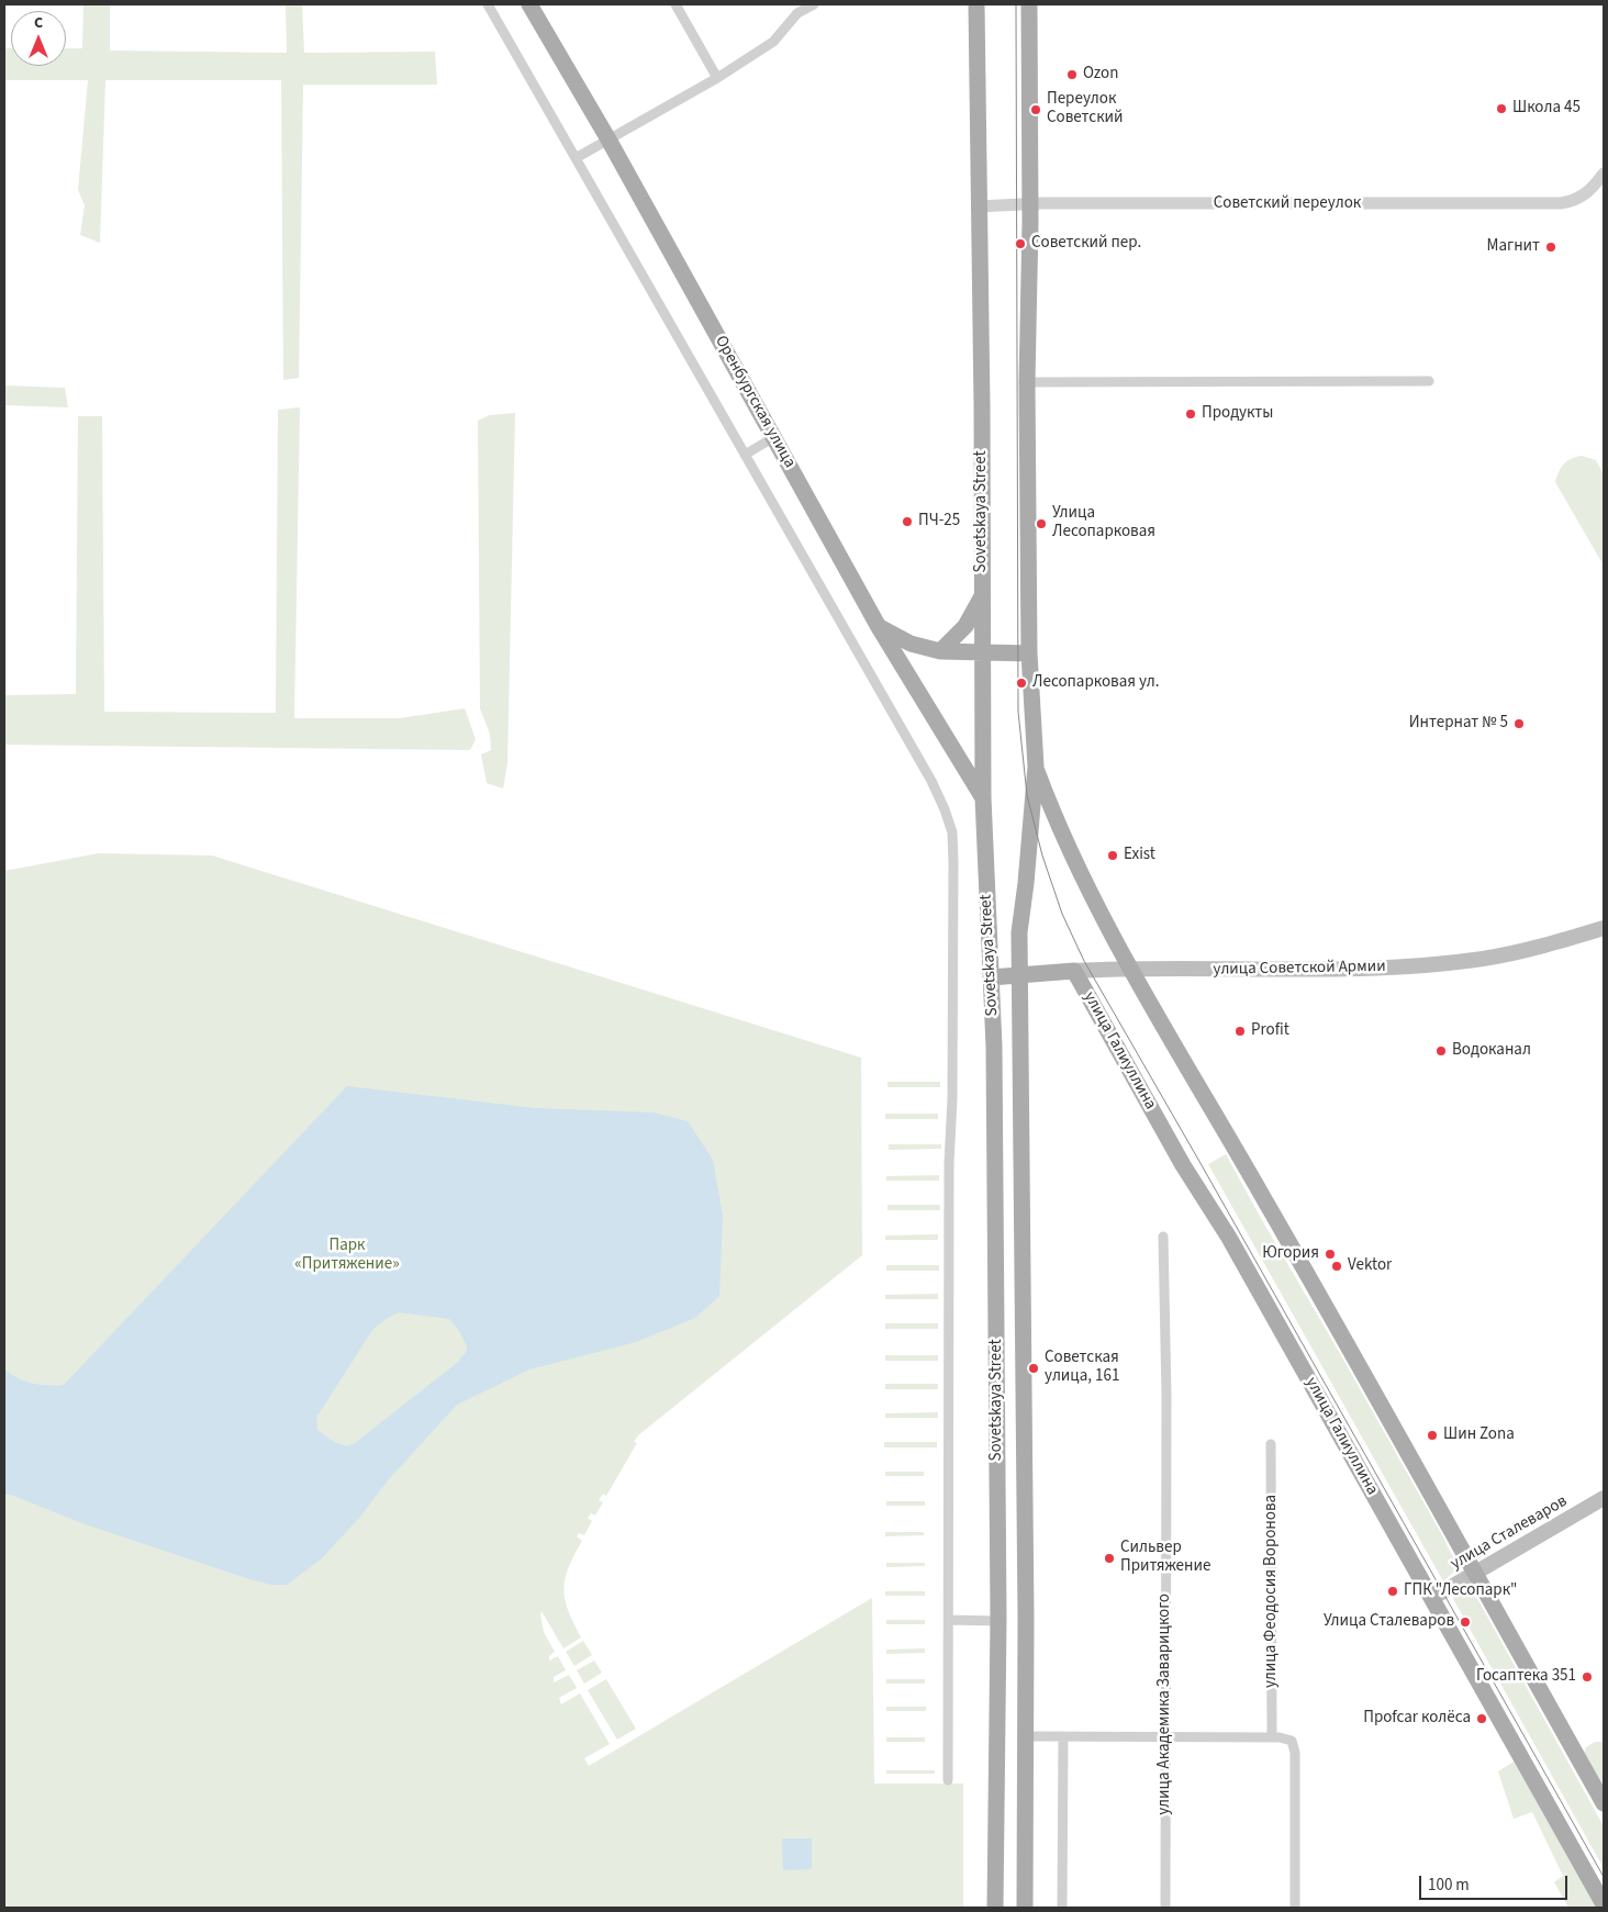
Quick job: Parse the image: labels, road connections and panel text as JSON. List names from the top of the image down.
{
  "streets": {
    "main road": [
      "Оренбургская улица",
      "Sovetskaya Street",
      "улица Советской Армии",
      "улица Галиуллина",
      "улица Сталеваров"
    ],
    "street": ["Советский переулок", "улица Феодосия Воронова", "улица Академика Заварицкого"]
  },
  "crossings": [
    ["Советский переулок", "Sovetskaya Street"],
    ["Оренбургская улица", "Sovetskaya Street"],
    ["Sovetskaya Street", "улица Советской Армии"],
    ["улица Советской Армии", "улица Галиуллина"],
    ["улица Галиуллина", "улица Сталеваров"]
  ],
  "parks": ["Парк «Притяжение»"],
  "places": [
    "Ozon",
    "Школа 45",
    "Переулок Советский",
    "Советский пер.",
    "Магнит",
    "Продукты",
    "ПЧ-25",
    "Улица Лесопарковая",
    "Лесопарковая ул.",
    "Интернат № 5",
    "Exist",
    "Profit",
    "Водоканал",
    "Югория",
    "Vektor",
    "Советская улица, 161",
    "Шин Zona",
    "Сильвер Притяжение",
    "ГПК \"Лесопарк\"",
    "Улица Сталеваров",
    "Госаптека 351",
    "Проfcar колёса"
  ],
  "scale_bar": "100 m",
  "north": "top"
}
